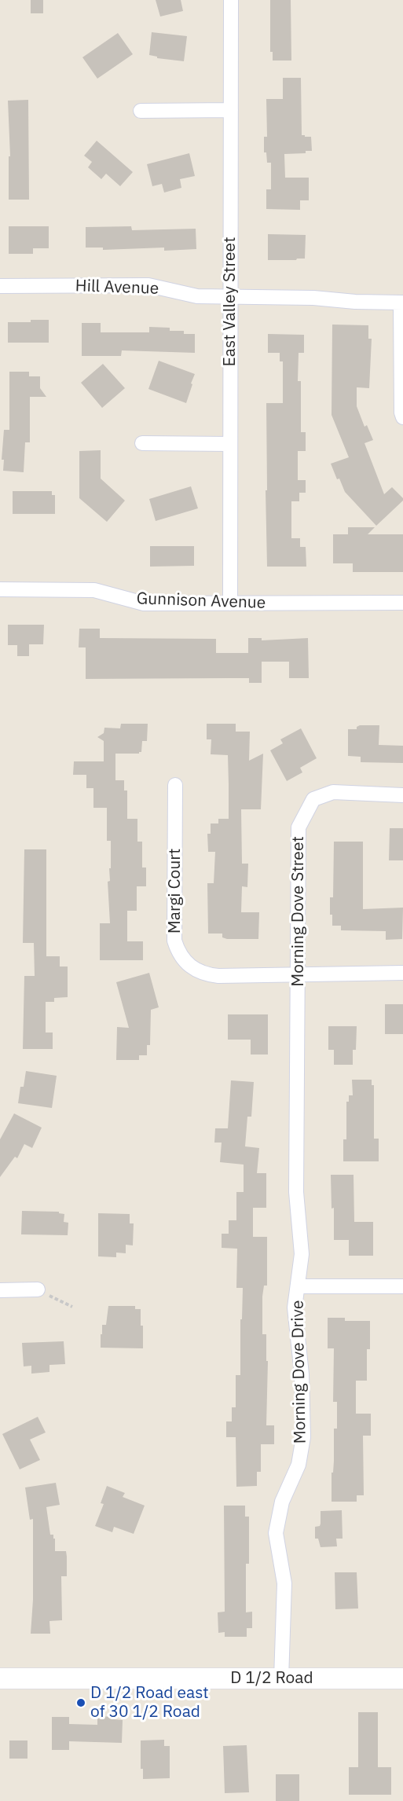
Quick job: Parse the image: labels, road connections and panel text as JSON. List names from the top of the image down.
{
  "streets": {
    "main road": ["D 1/2 Road"],
    "street": [
      "Hill Avenue",
      "East Valley Street",
      "Gunnison Avenue",
      "Margi Court",
      "Morning Dove Street",
      "Morning Dove Drive"
    ]
  },
  "crossings": [
    ["Hill Avenue", "East Valley Street"],
    ["East Valley Street", "Gunnison Avenue"],
    ["Margi Court", "Morning Dove Street"],
    ["Morning Dove Street", "Morning Dove Drive"],
    ["Morning Dove Drive", "D 1/2 Road"]
  ],
  "places": ["D 1/2 Road east of 30 1/2 Road"]
}
